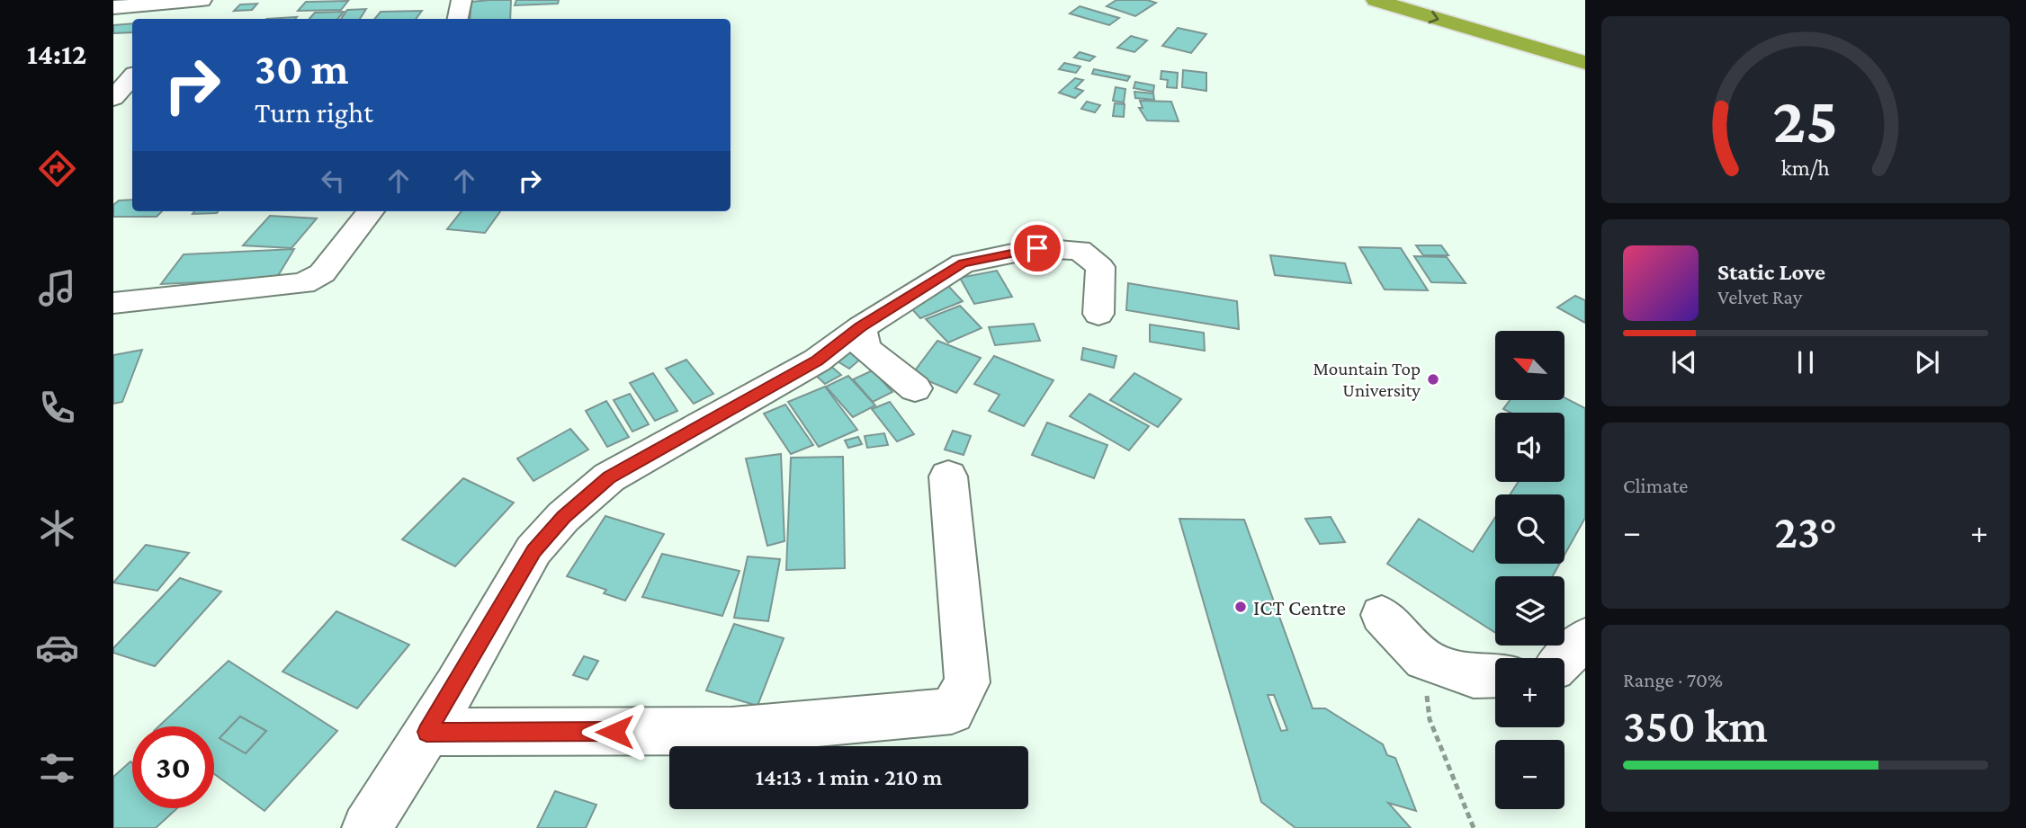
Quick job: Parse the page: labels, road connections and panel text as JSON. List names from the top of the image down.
{
  "places": ["Mountain Top University", "ICT Centre"],
  "north": "top left",
  "page": {
    "tabs": "14:12",
    "turn": ["30 m", "Turn right"],
    "song": ["Static Love", "Velvet Ray"],
    "map_buttons": ["+", "−"],
    "tile": [
      "Climate",
      ["Range · 70%", "350 km"]
    ],
    "heat": ["−", "23°", "+"],
    "limit": "30",
    "trip": "14:13 · 1 min · 210 m",
    "gauge": ["25", "km/h"]
  }
}
